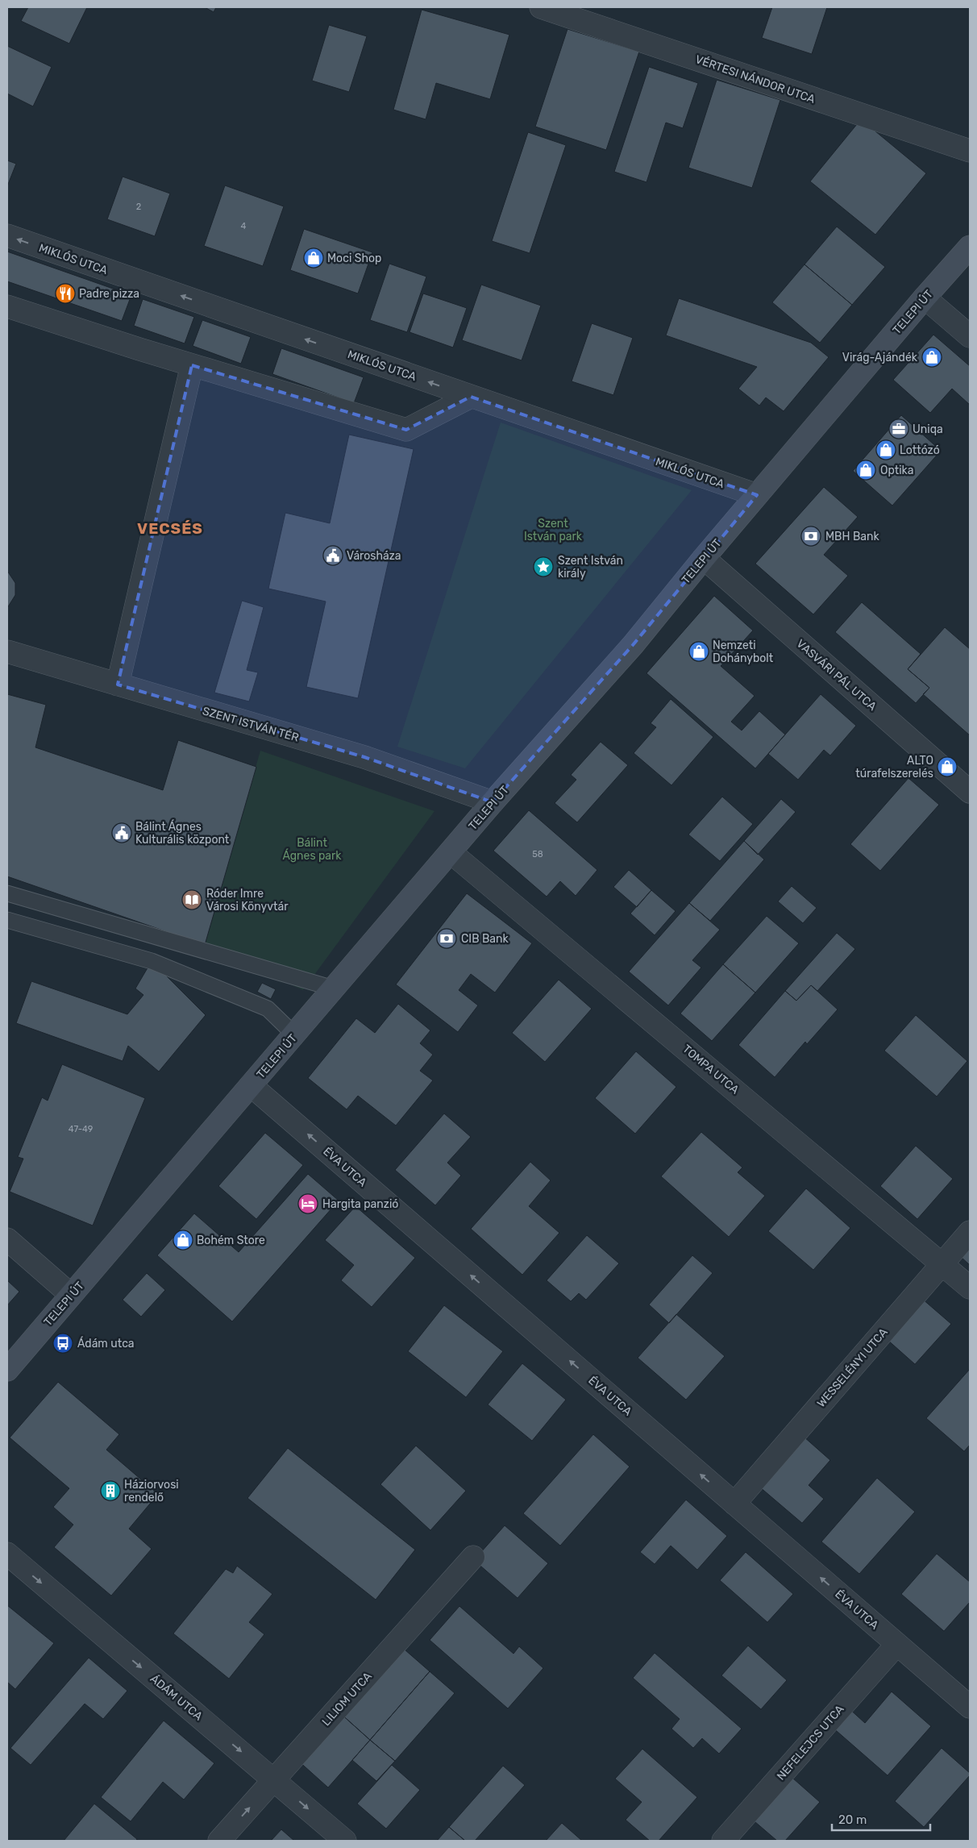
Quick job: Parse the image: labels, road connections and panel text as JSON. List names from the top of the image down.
{
  "streets": {
    "main road": ["TELEPI ÚT"],
    "street": [
      "VÉRTESI NÁNDOR UTCA",
      "MIKLÓS UTCA",
      "VASVÁRI PÁL UTCA",
      "SZENT ISTVÁN TÉR",
      "TOMPA UTCA",
      "ÉVA UTCA",
      "WESSELÉNYI UTCA",
      "ÁDÁM UTCA",
      "LILIOM UTCA",
      "NEFELEJCS UTCA"
    ]
  },
  "crossings": [
    ["MIKLÓS UTCA", "TELEPI ÚT"],
    ["TELEPI ÚT", "VASVÁRI PÁL UTCA"],
    ["TELEPI ÚT", "SZENT ISTVÁN TÉR"],
    ["TELEPI ÚT", "TOMPA UTCA"],
    ["TELEPI ÚT", "ÉVA UTCA"],
    ["TOMPA UTCA", "WESSELÉNYI UTCA"],
    ["ÉVA UTCA", "WESSELÉNYI UTCA"],
    ["ÉVA UTCA", "NEFELEJCS UTCA"],
    ["ÁDÁM UTCA", "LILIOM UTCA"]
  ],
  "one_way": ["ÉVA UTCA", "ÁDÁM UTCA"],
  "districts": ["VECSÉS"],
  "parks": ["Szent István park", "Bálint Ágnes park"],
  "places": {
    "shop": [
      "Moci Shop",
      "Virág-Ajándék",
      "Lottózó",
      "Optika",
      "Nemzeti Dohánybolt",
      "ALTO túrafelszerelés",
      "Bohém Store"
    ],
    "restaurant": ["Padre pizza"],
    "office": ["Uniqa"],
    "bank": ["MBH Bank", "CIB Bank"],
    "public building": ["Városháza", "Bálint Ágnes Kulturális központ"],
    "place": ["Szent István király"],
    "library": ["Róder Imre Városi Könyvtár"],
    "hotel": ["Hargita panzió"],
    "bus stop": ["Ádám utca"],
    "building": ["Háziorvosi rendelő"]
  },
  "house_numbers": [
    "2",
    "4",
    "58",
    "47-49"
  ],
  "scale_bar": "20 m"
}
